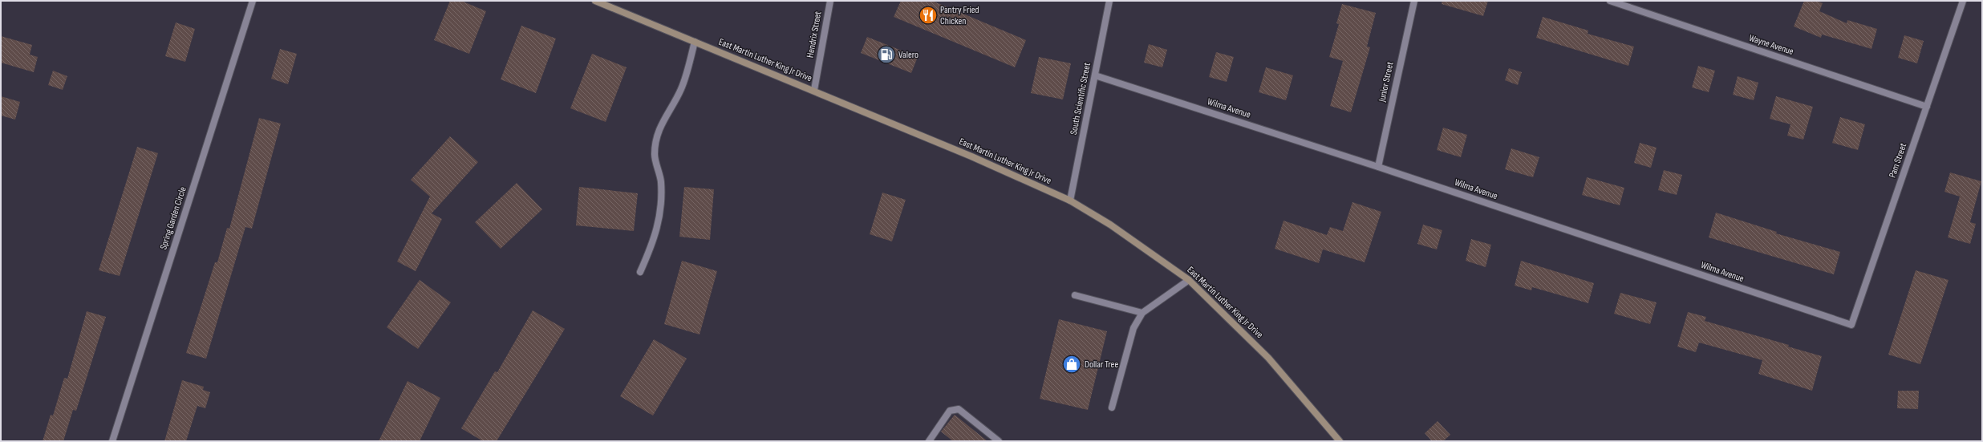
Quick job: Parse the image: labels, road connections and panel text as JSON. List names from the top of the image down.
{
  "streets": {
    "main road": ["East Martin Luther King Jr Drive"],
    "street": [
      "Hendrix Street",
      "Wayne Avenue",
      "Junior Street",
      "South Scientific Street",
      "Wilma Avenue",
      "Pam Street",
      "Spring Garden Circle"
    ]
  },
  "crossings": [
    ["Hendrix Street", "East Martin Luther King Jr Drive"],
    ["Wayne Avenue", "Pam Street"],
    ["East Martin Luther King Jr Drive", "South Scientific Street"],
    ["Junior Street", "Wilma Avenue"],
    ["South Scientific Street", "Wilma Avenue"],
    ["Wilma Avenue", "Pam Street"]
  ],
  "places": {
    "restaurant": ["Pantry Fried Chicken"],
    "fuel station": ["Valero"],
    "shop": ["Dollar Tree"]
  }
}
